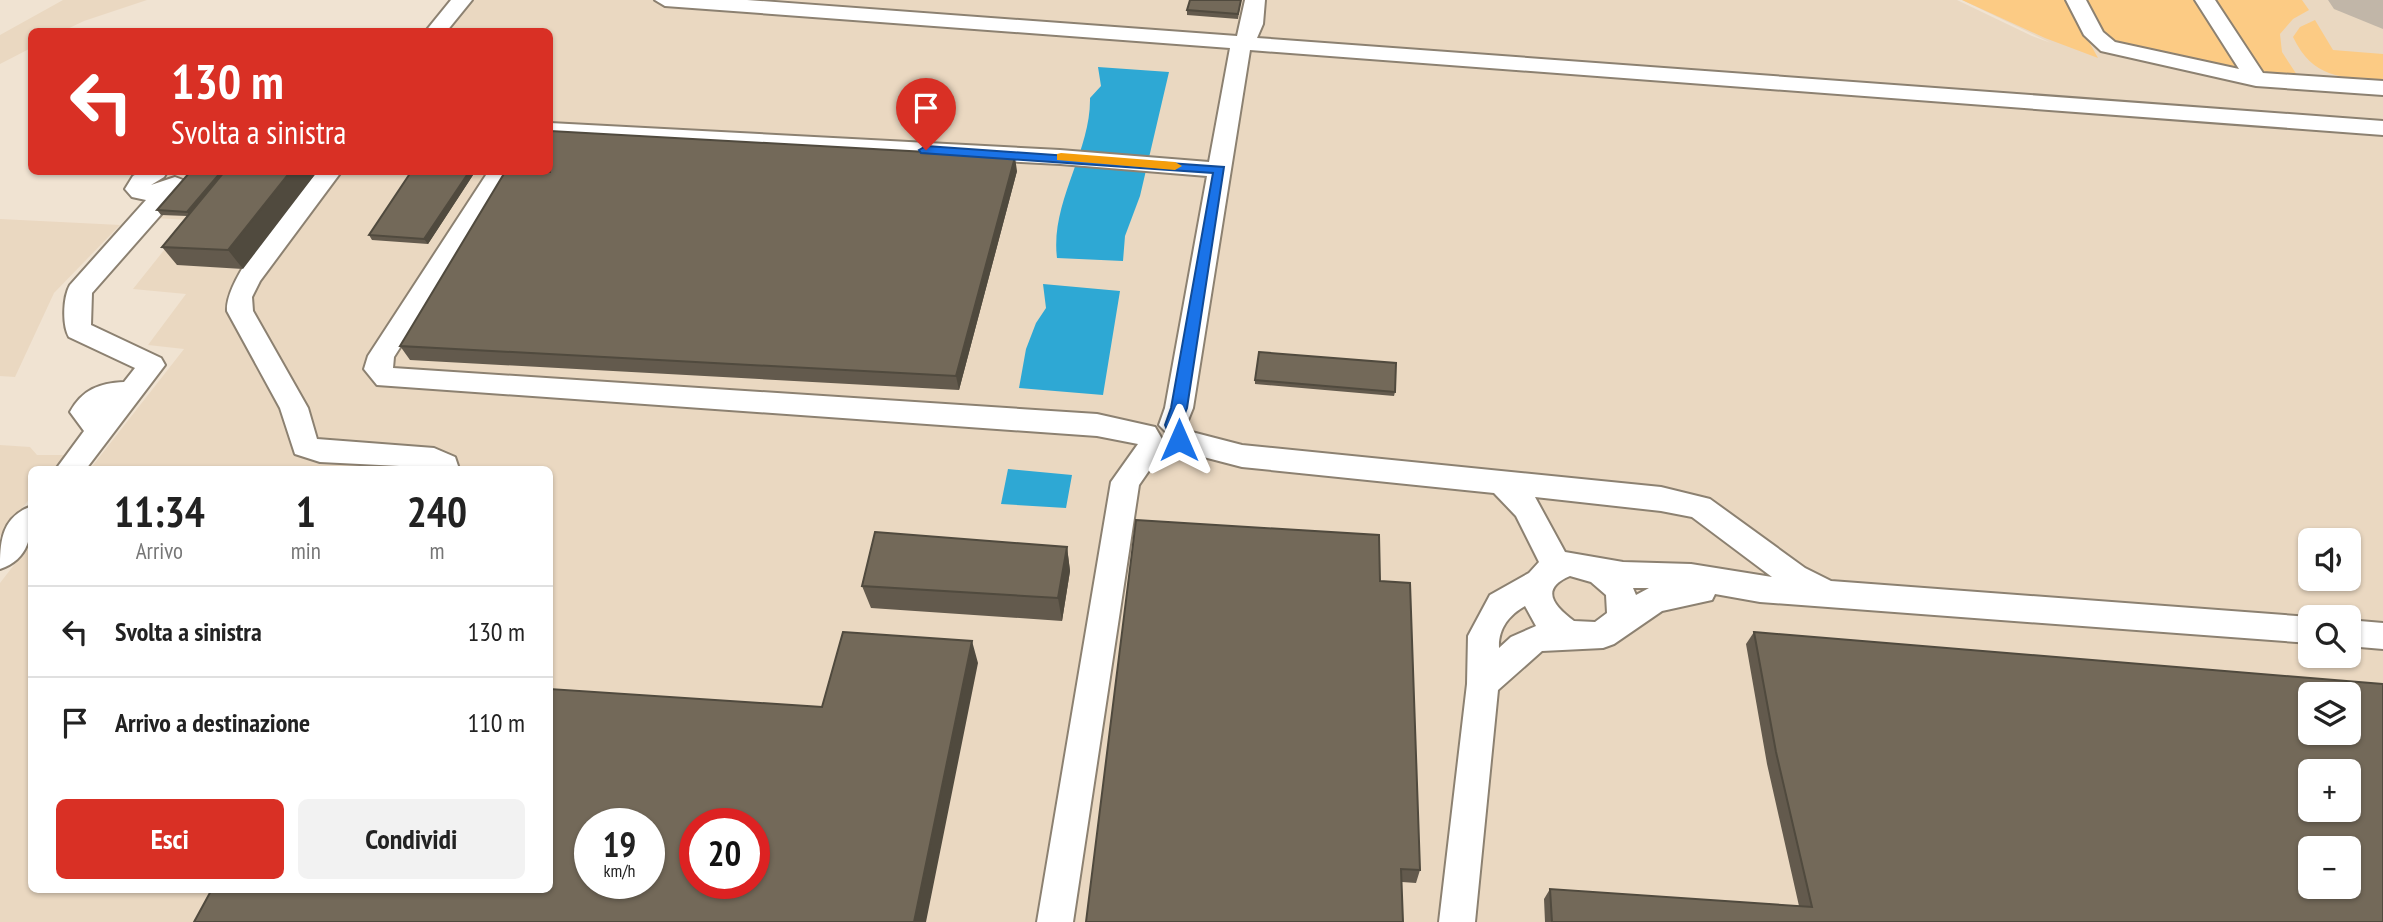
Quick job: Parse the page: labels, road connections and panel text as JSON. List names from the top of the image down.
{
  "page": {
    "turn": ["130 m", "Svolta a sinistra"],
    "eta": [
      "11:34",
      "Arrivo",
      "1",
      "min",
      "240",
      "m"
    ],
    "map_buttons": ["+", "−"],
    "list": [
      {
        "name": "Svolta a sinistra",
        "value": "130 m"
      },
      {
        "name": "Arrivo a destinazione",
        "value": "110 m"
      }
    ],
    "buttons": ["Esci", "Condividi"],
    "speed": "19 km/h",
    "limit": "20"
  }
}
